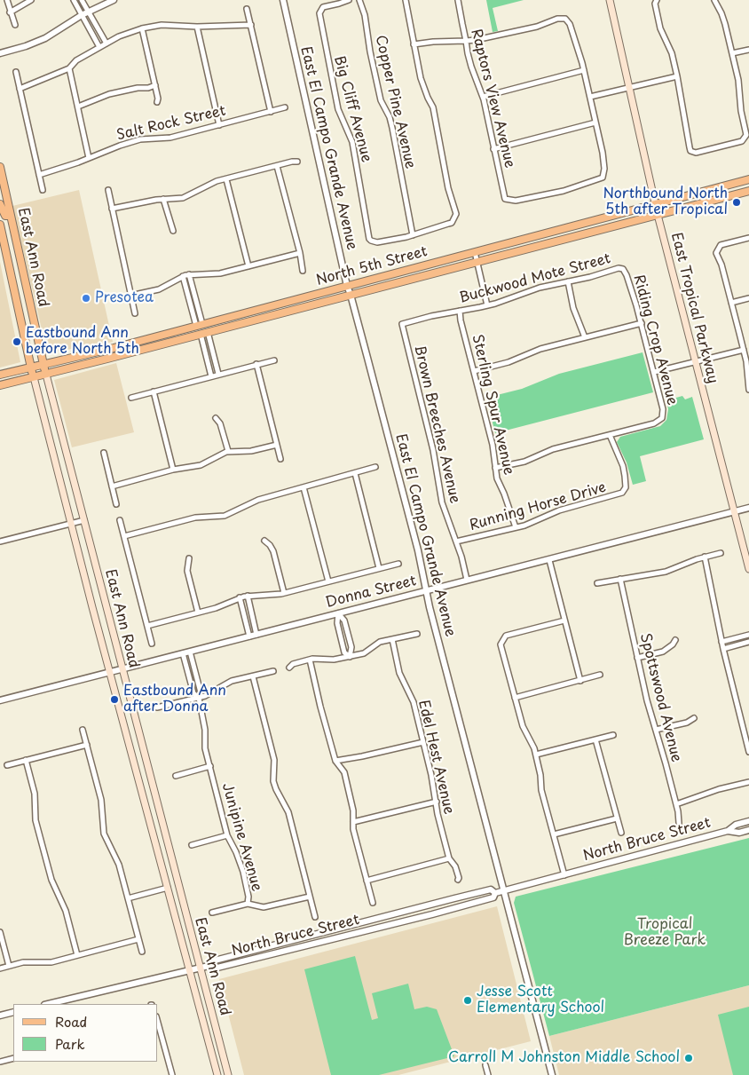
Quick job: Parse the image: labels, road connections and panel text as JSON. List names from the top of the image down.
{
  "streets": {
    "main road": ["East Ann Road", "North 5th Street", "East Tropical Parkway"],
    "street": [
      "Raptors View Avenue",
      "Copper Pine Avenue",
      "Big Cliff Avenue",
      "Salt Rock Street",
      "East El Campo Grande Avenue",
      "Buckwood Mote Street",
      "Riding Crop Avenue",
      "Sterling Spur Avenue",
      "Brown Breeches Avenue",
      "Running Horse Drive",
      "Donna Street",
      "Spottswood Avenue",
      "Edel Hest Avenue",
      "Junipine Avenue",
      "North Bruce Street"
    ]
  },
  "crossings": [
    ["Copper Pine Avenue", "Big Cliff Avenue"],
    ["East El Campo Grande Avenue", "North 5th Street"],
    ["East El Campo Grande Avenue", "Donna Street"],
    ["East El Campo Grande Avenue", "North Bruce Street"],
    ["East Ann Road", "North 5th Street"],
    ["East Ann Road", "Donna Street"],
    ["North 5th Street", "East Tropical Parkway"],
    ["Buckwood Mote Street", "Riding Crop Avenue"],
    ["Buckwood Mote Street", "Sterling Spur Avenue"],
    ["Buckwood Mote Street", "Brown Breeches Avenue"],
    ["East Tropical Parkway", "Donna Street"],
    ["Riding Crop Avenue", "Running Horse Drive"],
    ["Sterling Spur Avenue", "Running Horse Drive"],
    ["Brown Breeches Avenue", "Running Horse Drive"],
    ["Brown Breeches Avenue", "Donna Street"],
    ["Donna Street", "Junipine Avenue"]
  ],
  "parks": ["Tropical Breeze Park"],
  "places": [
    "Northbound North 5th after Tropical",
    "Presotea",
    "Eastbound Ann before North 5th",
    "Eastbound Ann after Donna",
    "Jesse Scott Elementary School",
    "Carroll M Johnston Middle School"
  ],
  "legend": ["Road", "Park"]
}
